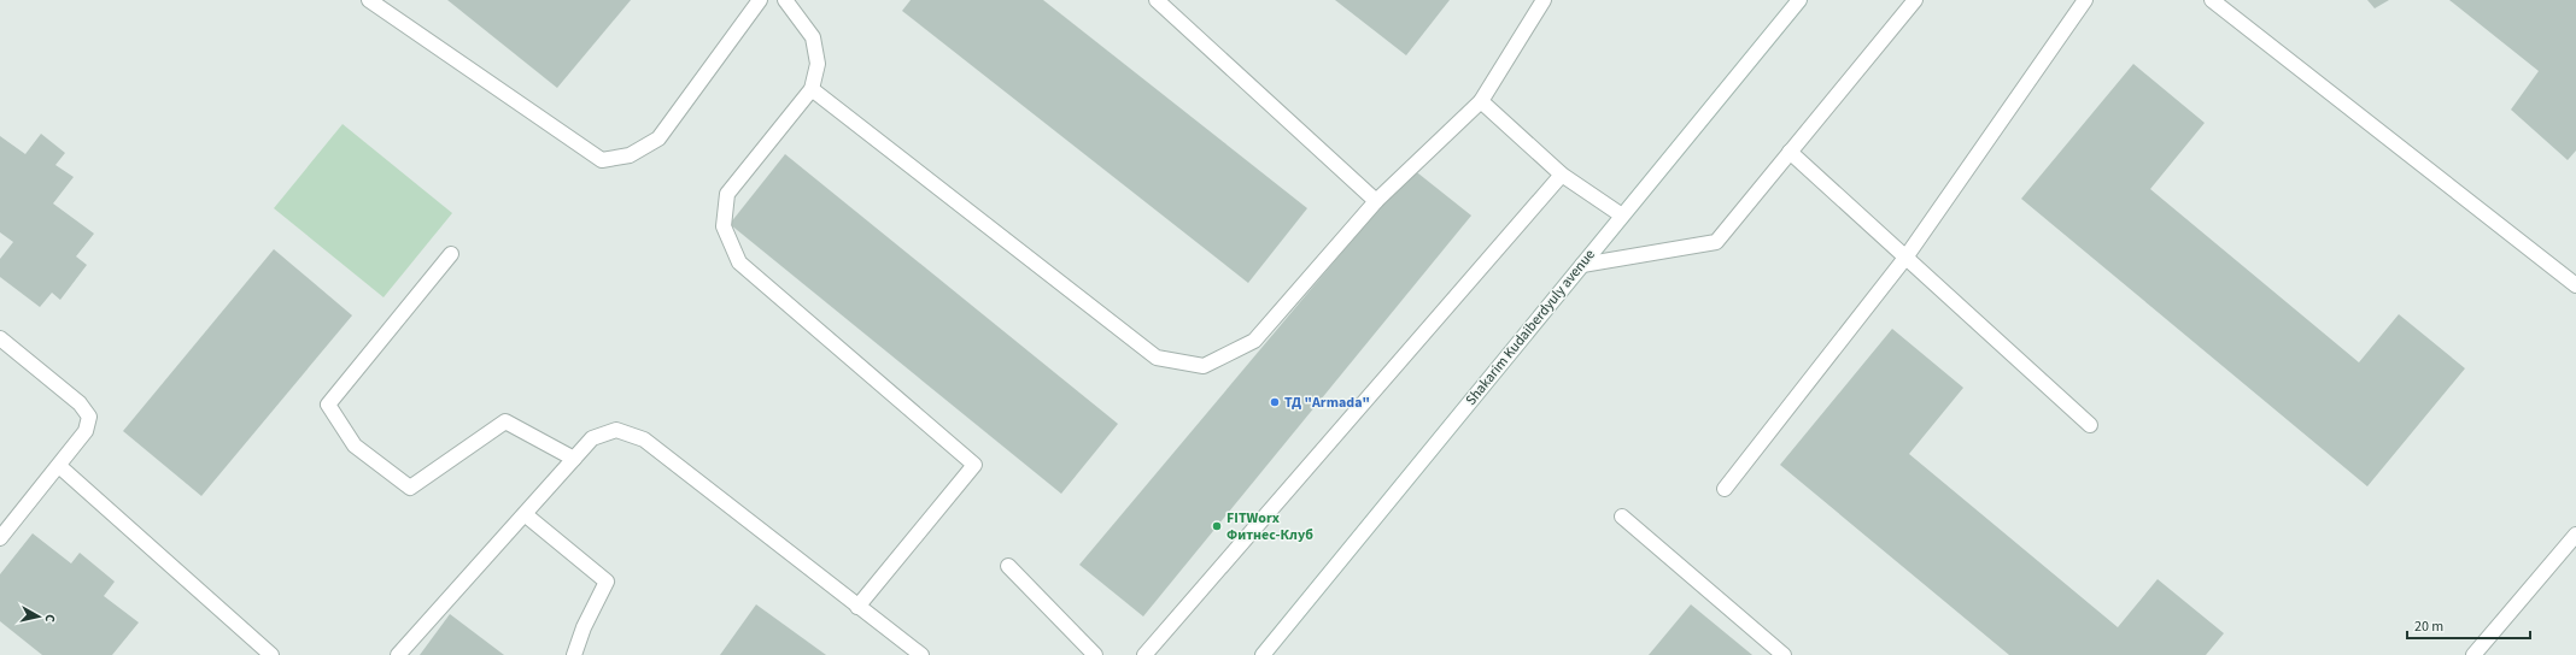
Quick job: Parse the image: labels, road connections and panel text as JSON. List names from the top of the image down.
{
  "streets": {
    "main road": ["Shakarim Kudaiberdyuly avenue"]
  },
  "places": ["ТД \"Armada\"", "FITWorx Фитнес-Клуб"],
  "scale_bar": "20 m",
  "north": "right"
}
